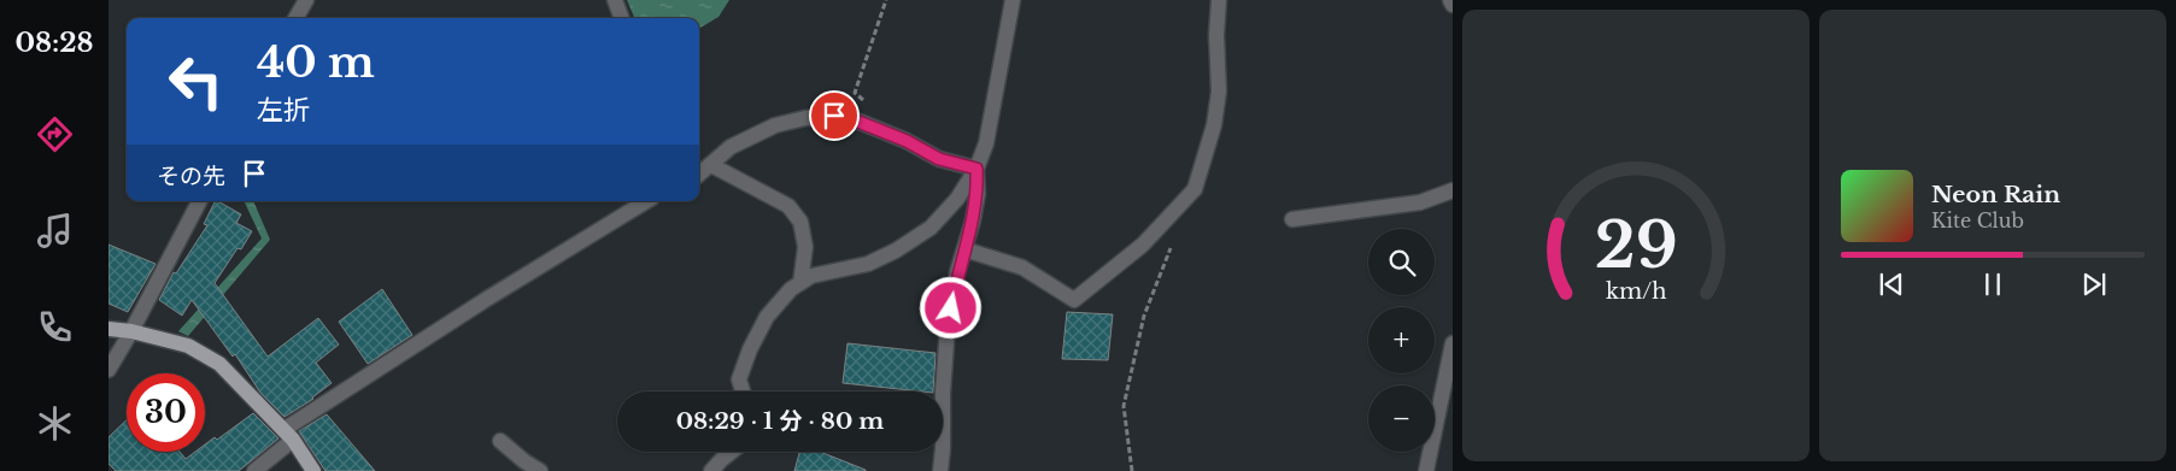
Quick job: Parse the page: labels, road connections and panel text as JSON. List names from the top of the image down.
{
  "page": {
    "tabs": "08:28",
    "turn": ["40 m", "左折"],
    "then": "その先",
    "song": ["Neon Rain", "Kite Club"],
    "map_buttons": ["+", "−"],
    "limit": "30",
    "trip": "08:29 · 1 分 · 80 m",
    "gauge": ["29", "km/h"]
  }
}
